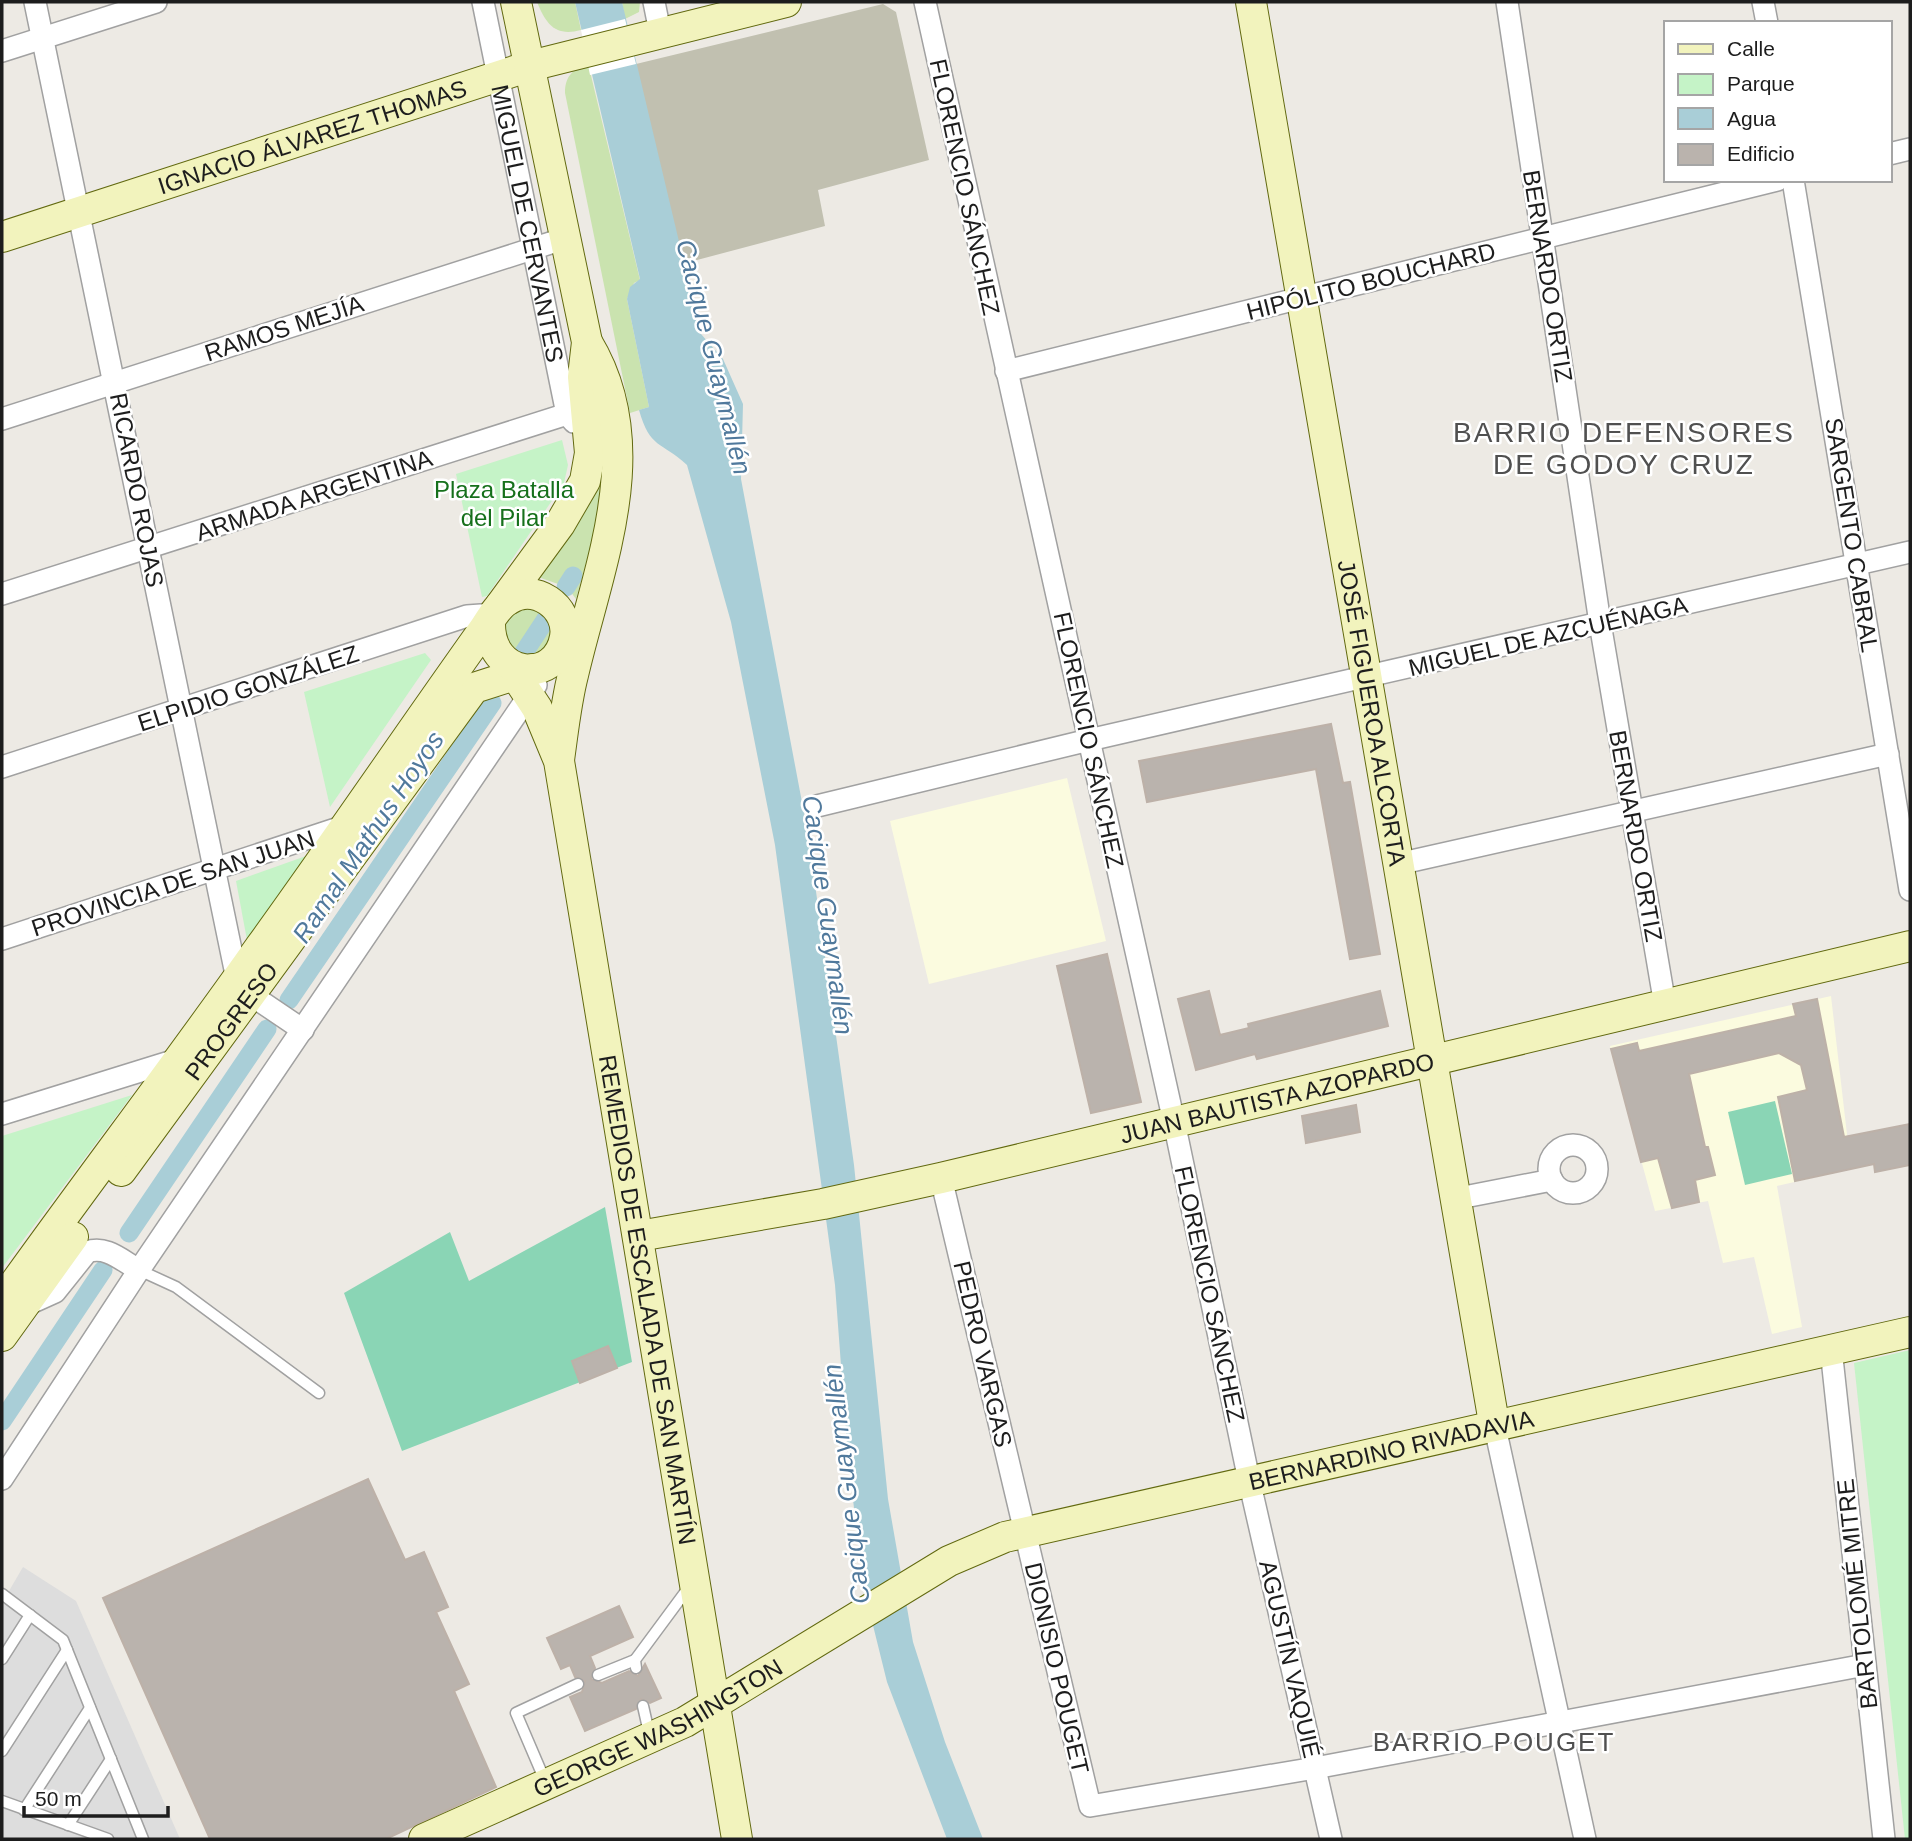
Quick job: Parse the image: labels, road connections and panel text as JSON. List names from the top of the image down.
{
  "streets": {
    "main road": [
      "IGNACIO ÁLVAREZ THOMAS",
      "MIGUEL DE CERVANTES",
      "JOSÉ FIGUEROA ALCORTA",
      "PROGRESO",
      "JUAN BAUTISTA AZOPARDO",
      "REMEDIOS DE ESCALADA DE SAN MARTÍN",
      "BERNARDINO RIVADAVIA",
      "GEORGE WASHINGTON"
    ],
    "street": [
      "FLORENCIO SÁNCHEZ",
      "BERNARDO ORTIZ",
      "HIPÓLITO BOUCHARD",
      "RAMOS MEJÍA",
      "RICARDO ROJAS",
      "ARMADA ARGENTINA",
      "SARGENTO CABRAL",
      "MIGUEL DE AZCUÉNAGA",
      "ELPIDIO GONZÁLEZ",
      "PROVINCIA DE SAN JUAN",
      "PEDRO VARGAS",
      "BARTOLOMÉ MITRE",
      "AGUSTÍN VAQUIÉ",
      "DIONISIO POUGET"
    ]
  },
  "crossings": [
    ["IGNACIO ÁLVAREZ THOMAS", "MIGUEL DE CERVANTES"],
    ["IGNACIO ÁLVAREZ THOMAS", "RICARDO ROJAS"],
    ["FLORENCIO SÁNCHEZ", "HIPÓLITO BOUCHARD"],
    ["FLORENCIO SÁNCHEZ", "MIGUEL DE AZCUÉNAGA"],
    ["FLORENCIO SÁNCHEZ", "JUAN BAUTISTA AZOPARDO"],
    ["FLORENCIO SÁNCHEZ", "BERNARDINO RIVADAVIA"],
    ["FLORENCIO SÁNCHEZ", "AGUSTÍN VAQUIÉ"],
    ["MIGUEL DE CERVANTES", "RAMOS MEJÍA"],
    ["MIGUEL DE CERVANTES", "ARMADA ARGENTINA"],
    ["MIGUEL DE CERVANTES", "ELPIDIO GONZÁLEZ"],
    ["MIGUEL DE CERVANTES", "PROGRESO"],
    ["MIGUEL DE CERVANTES", "REMEDIOS DE ESCALADA DE SAN MARTÍN"],
    ["BERNARDO ORTIZ", "HIPÓLITO BOUCHARD"],
    ["BERNARDO ORTIZ", "MIGUEL DE AZCUÉNAGA"],
    ["BERNARDO ORTIZ", "JUAN BAUTISTA AZOPARDO"],
    ["HIPÓLITO BOUCHARD", "JOSÉ FIGUEROA ALCORTA"],
    ["RAMOS MEJÍA", "RICARDO ROJAS"],
    ["RICARDO ROJAS", "ARMADA ARGENTINA"],
    ["RICARDO ROJAS", "ELPIDIO GONZÁLEZ"],
    ["RICARDO ROJAS", "PROVINCIA DE SAN JUAN"],
    ["RICARDO ROJAS", "PROGRESO"],
    ["SARGENTO CABRAL", "MIGUEL DE AZCUÉNAGA"],
    ["MIGUEL DE AZCUÉNAGA", "JOSÉ FIGUEROA ALCORTA"],
    ["ELPIDIO GONZÁLEZ", "PROGRESO"],
    ["ELPIDIO GONZÁLEZ", "REMEDIOS DE ESCALADA DE SAN MARTÍN"],
    ["JOSÉ FIGUEROA ALCORTA", "JUAN BAUTISTA AZOPARDO"],
    ["JOSÉ FIGUEROA ALCORTA", "BERNARDINO RIVADAVIA"],
    ["PROVINCIA DE SAN JUAN", "PROGRESO"],
    ["PROGRESO", "REMEDIOS DE ESCALADA DE SAN MARTÍN"],
    ["JUAN BAUTISTA AZOPARDO", "REMEDIOS DE ESCALADA DE SAN MARTÍN"],
    ["JUAN BAUTISTA AZOPARDO", "PEDRO VARGAS"],
    ["REMEDIOS DE ESCALADA DE SAN MARTÍN", "GEORGE WASHINGTON"],
    ["PEDRO VARGAS", "BERNARDINO RIVADAVIA"],
    ["PEDRO VARGAS", "DIONISIO POUGET"],
    ["BERNARDINO RIVADAVIA", "BARTOLOMÉ MITRE"],
    ["BERNARDINO RIVADAVIA", "AGUSTÍN VAQUIÉ"],
    ["BERNARDINO RIVADAVIA", "DIONISIO POUGET"],
    ["BERNARDINO RIVADAVIA", "GEORGE WASHINGTON"],
    ["AGUSTÍN VAQUIÉ", "DIONISIO POUGET"]
  ],
  "districts": ["BARRIO DEFENSORES DE GODOY CRUZ", "BARRIO POUGET"],
  "water": ["Cacique Guaymallén", "Ramal Mathus Hoyos"],
  "parks": ["Plaza Batalla del Pilar"],
  "legend": [
    "Calle",
    "Parque",
    "Agua",
    "Edificio"
  ],
  "scale_bar": "50 m"
}
